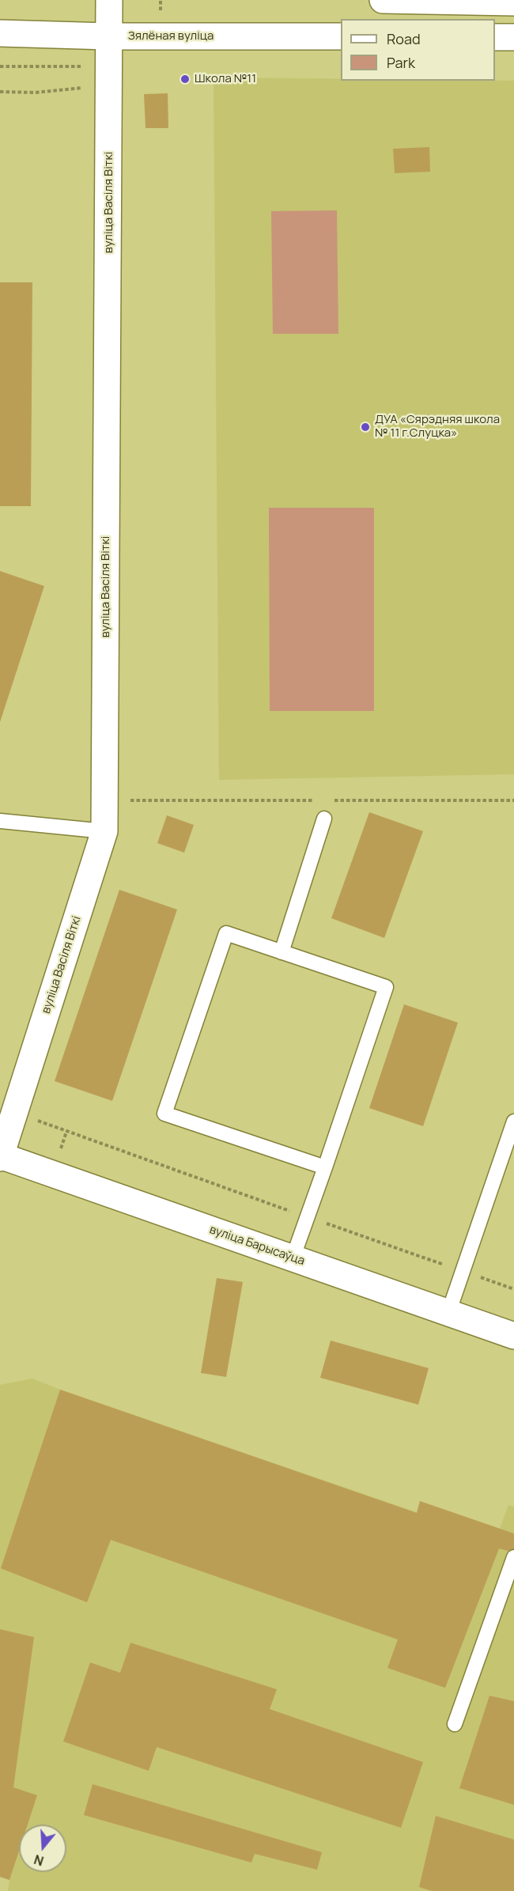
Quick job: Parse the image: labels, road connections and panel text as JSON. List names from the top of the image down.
{
  "streets": {
    "street": ["Зялёная вуліца", "вуліца Васіля Віткі", "вуліца Барысаўца"]
  },
  "crossings": [
    ["Зялёная вуліца", "вуліца Васіля Віткі"],
    ["вуліца Васіля Віткі", "вуліца Барысаўца"]
  ],
  "places": ["Школа №11", "ДУА «Сярэдняя школа № 11 г.Слуцка»"],
  "legend": ["Road", "Park"],
  "north": "bottom"
}
